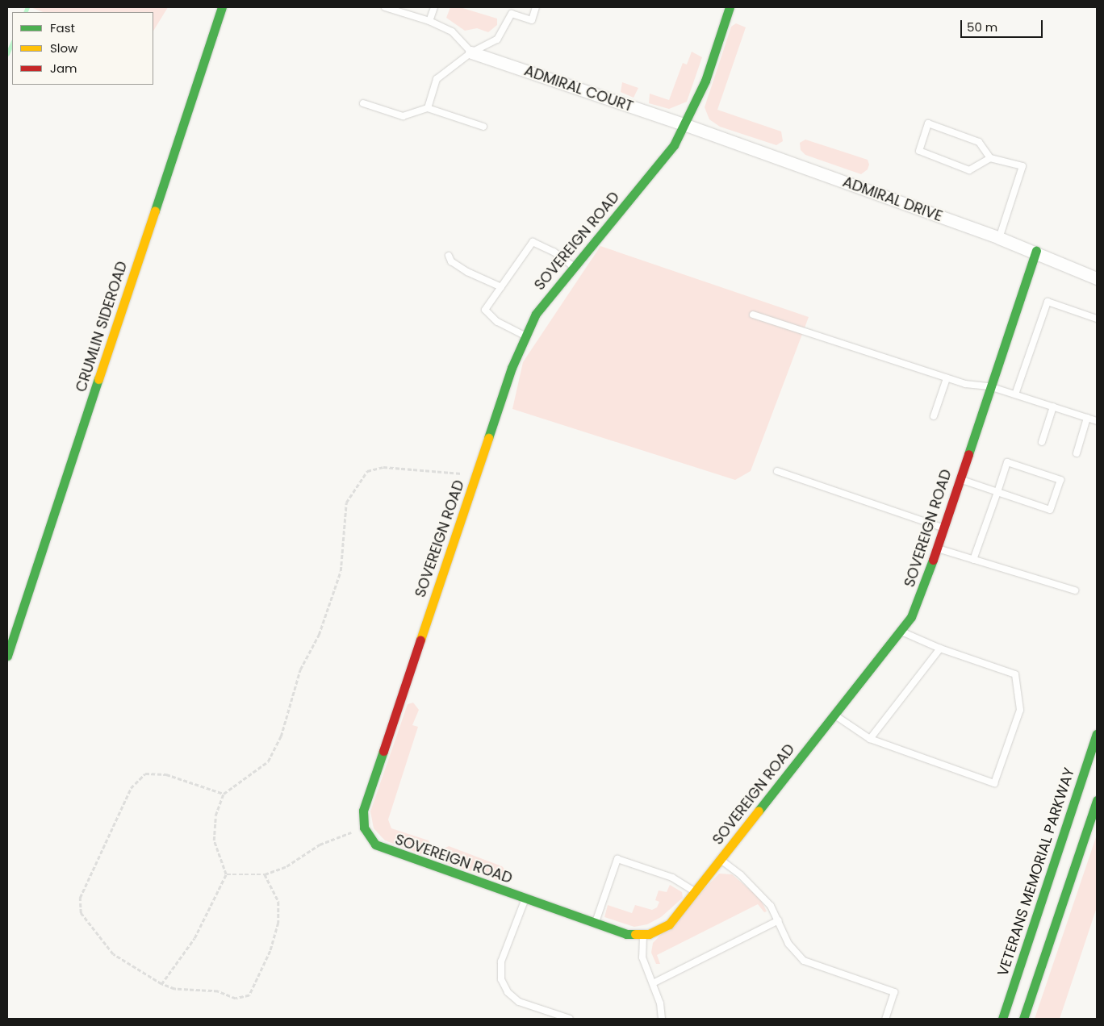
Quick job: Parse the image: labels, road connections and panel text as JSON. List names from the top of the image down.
{
  "streets": {
    "main road": ["SOVEREIGN ROAD", "CRUMLIN SIDEROAD", "VETERANS MEMORIAL PARKWAY"],
    "street": ["ADMIRAL COURT", "ADMIRAL DRIVE"]
  },
  "crossings": [
    ["ADMIRAL COURT", "ADMIRAL DRIVE"],
    ["ADMIRAL COURT", "SOVEREIGN ROAD"],
    ["ADMIRAL DRIVE", "SOVEREIGN ROAD"]
  ],
  "legend": ["Fast", "Slow", "Jam"],
  "scale_bar": "50 m"
}
